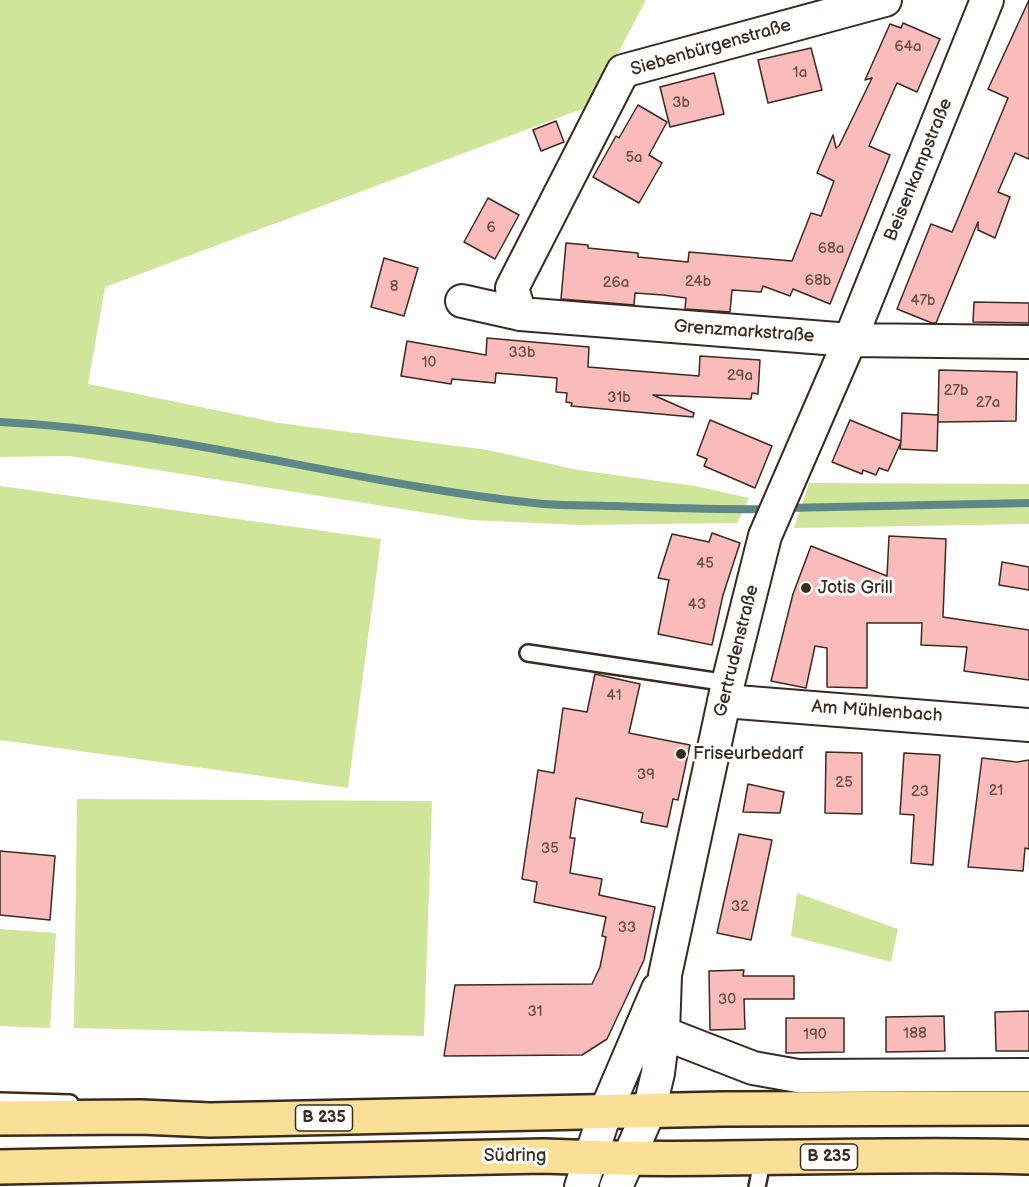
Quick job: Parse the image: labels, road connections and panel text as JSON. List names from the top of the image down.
{
  "streets": {
    "main road": ["B 235", "Südring"],
    "street": [
      "Siebenbürgenstraße",
      "Beisenkampstraße",
      "Grenzmarkstraße",
      "Gertrudenstraße",
      "Am Mühlenbach"
    ]
  },
  "crossings": [
    ["Siebenbürgenstraße", "Grenzmarkstraße"],
    ["Beisenkampstraße", "Grenzmarkstraße"],
    ["Beisenkampstraße", "Gertrudenstraße"],
    ["Grenzmarkstraße", "Gertrudenstraße"],
    ["Gertrudenstraße", "Am Mühlenbach"],
    ["Gertrudenstraße", "B 235"],
    ["Gertrudenstraße", "Südring"]
  ],
  "places": ["Jotis Grill", "Friseurbedarf"],
  "house_numbers": [
    "64a",
    "1a",
    "3b",
    "5a",
    "6",
    "68a",
    "68b",
    "24b",
    "26a",
    "8",
    "47b",
    "33b",
    "10",
    "29a",
    "27b",
    "31b",
    "27a",
    "45",
    "43",
    "41",
    "39",
    "25",
    "21",
    "23",
    "35",
    "32",
    "33",
    "30",
    "31",
    "188",
    "190"
  ]
}
